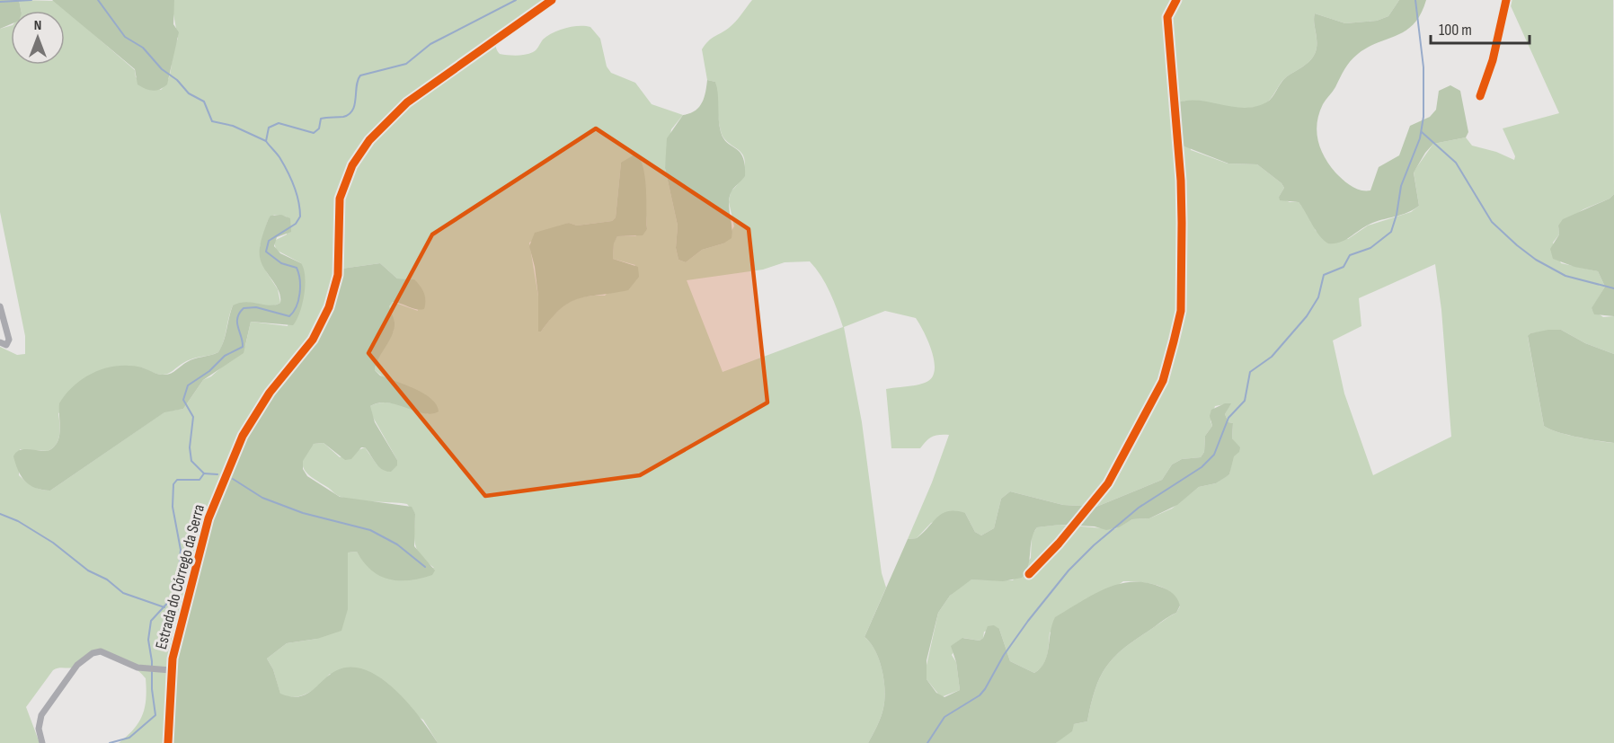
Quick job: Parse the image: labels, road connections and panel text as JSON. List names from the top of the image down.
{
  "streets": {
    "street": ["Estrada do Córrego da Serra"]
  },
  "scale_bar": "100 m",
  "north": "top"
}
